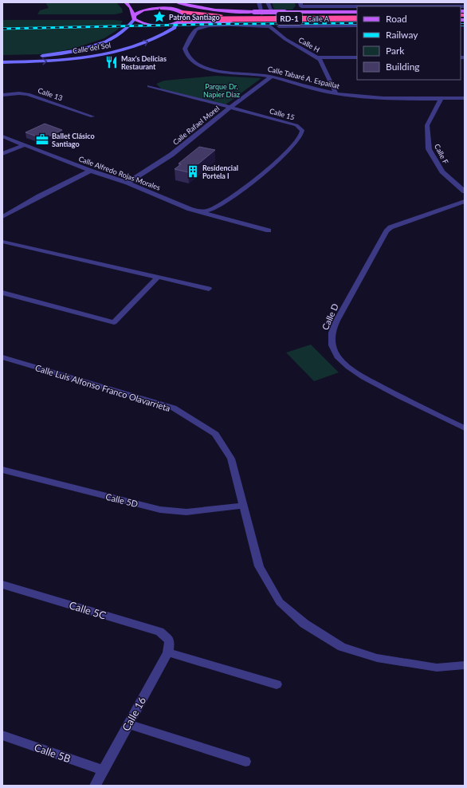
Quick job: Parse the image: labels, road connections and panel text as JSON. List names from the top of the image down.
{
  "streets": {
    "highway": ["RD-1"],
    "main road": ["Calle del Sol"],
    "street": [
      "Calle A",
      "Calle H",
      "Calle Tabaré A. Espaillat",
      "Calle 13",
      "Calle 15",
      "Calle Rafael Morel",
      "Calle F",
      "Calle Alfredo Rojas Morales",
      "Calle D",
      "Calle Luis Alfonso Franco Olavarrieta",
      "Calle 5D",
      "Calle 5C",
      "Calle 16",
      "Calle 5B"
    ]
  },
  "crossings": [
    ["RD-1", "Calle del Sol"],
    ["Calle A", "Calle H"],
    ["Calle H", "Calle Tabaré A. Espaillat"],
    ["Calle Tabaré A. Espaillat", "Calle Rafael Morel"],
    ["Calle Tabaré A. Espaillat", "Calle F"],
    ["Calle 15", "Calle Rafael Morel"],
    ["Calle 15", "Calle Alfredo Rojas Morales"],
    ["Calle Rafael Morel", "Calle Alfredo Rojas Morales"],
    ["Calle Luis Alfonso Franco Olavarrieta", "Calle 5D"],
    ["Calle 5C", "Calle 16"],
    ["Calle 16", "Calle 5B"]
  ],
  "parks": ["Parque Dr. Napier Díaz"],
  "places": {
    "place": ["Patrón Santiago"],
    "restaurant": ["Max's Delicias Restaurant"],
    "office": ["Ballet Clásico Santiago"],
    "building": ["Residencial Portela I"]
  },
  "legend": [
    "Road",
    "Railway",
    "Park",
    "Building"
  ]
}
